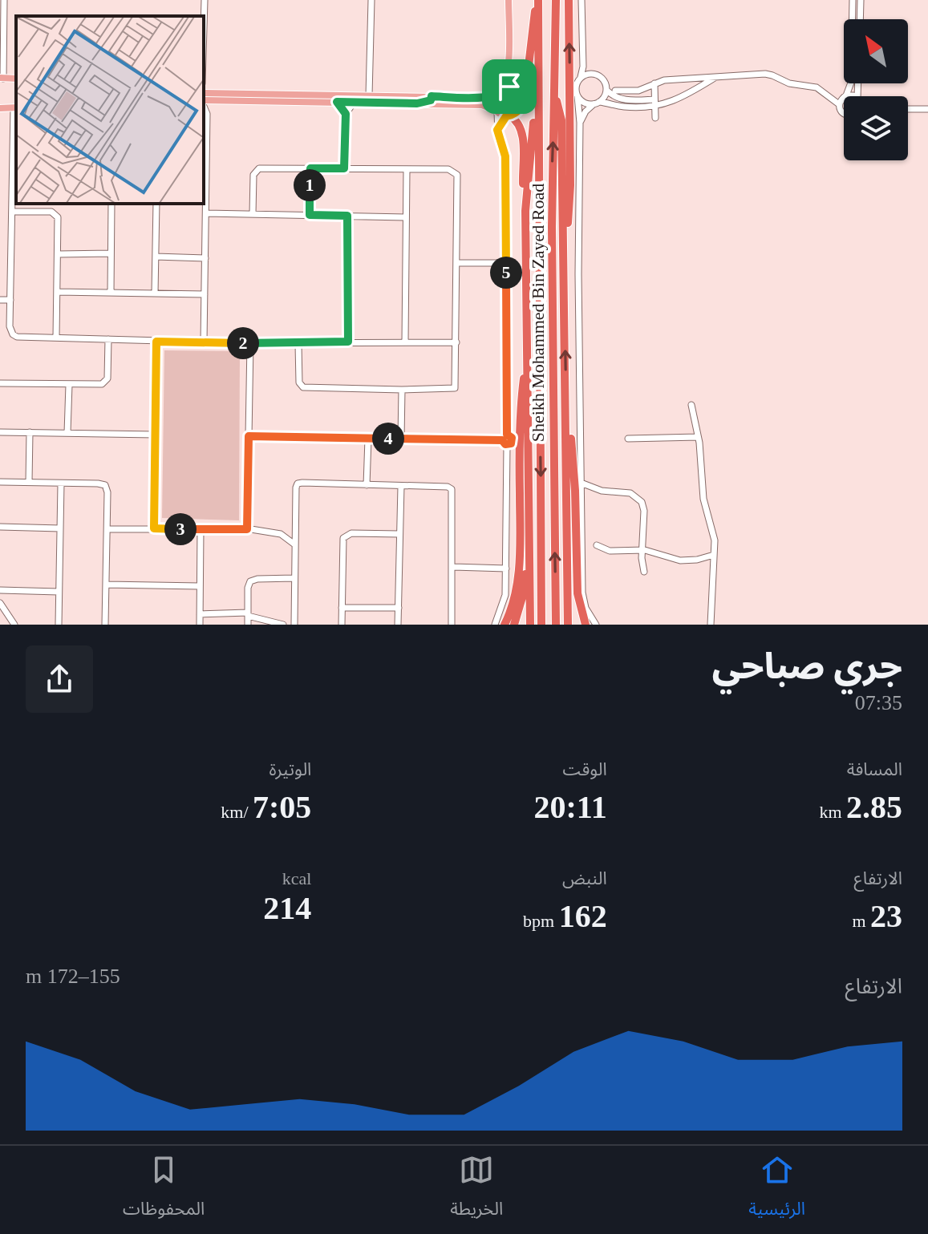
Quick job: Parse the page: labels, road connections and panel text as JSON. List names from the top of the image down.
{
  "streets": {
    "highway": ["Sheikh Mohammed Bin Zayed Road"]
  },
  "north": "top left",
  "page": {
    "pins": [
      "1",
      "5",
      "2",
      "4",
      "3"
    ],
    "heading": ["جري صباحي", "07:35"],
    "stats": [
      ["المسافة", "2.85 km"],
      ["الوقت", "20:11"],
      ["الوتيرة", "7:05 /km"],
      ["الارتفاع", "23 m"],
      ["النبض", "162 bpm"],
      ["kcal", "214"]
    ],
    "chart": ["الارتفاع", "155–172 m"],
    "tabs": ["الرئيسية", "الخريطة", "المحفوظات"]
  }
}
